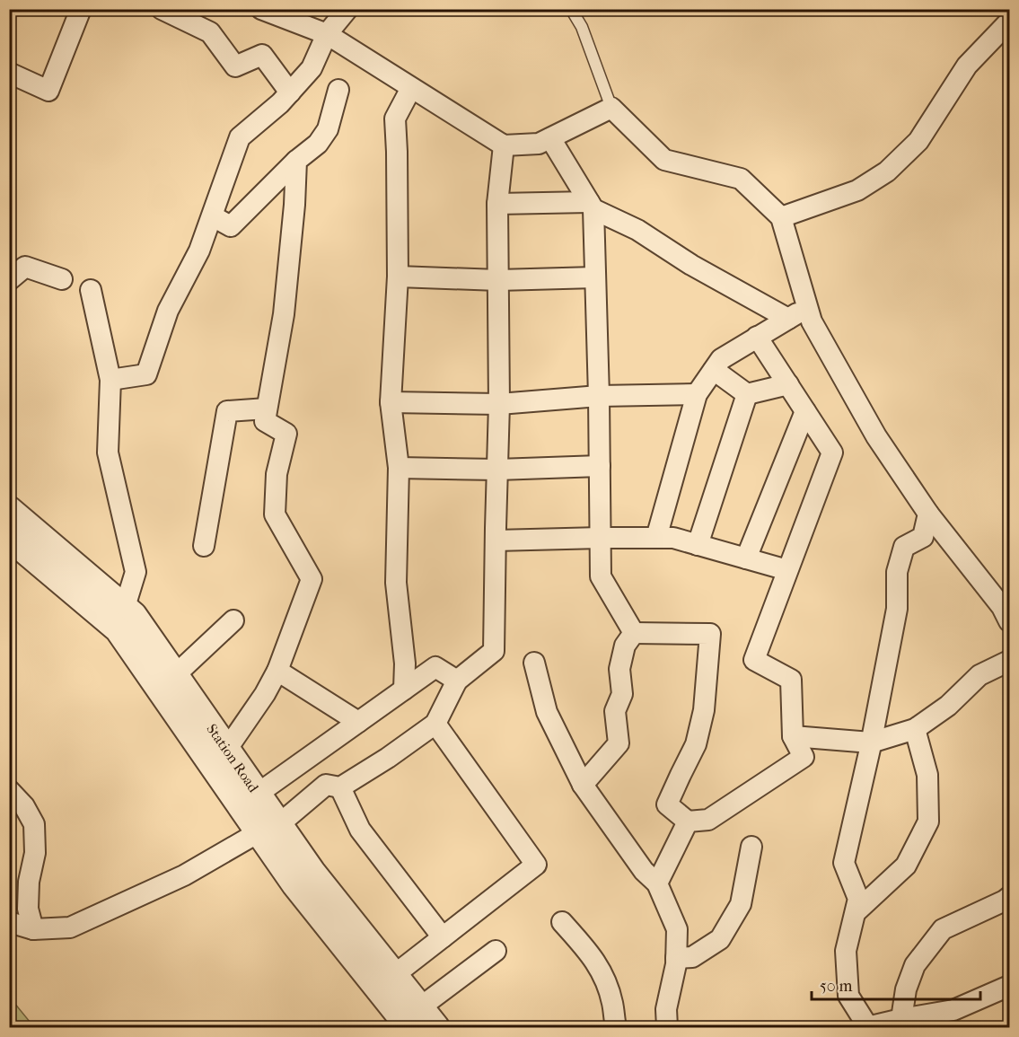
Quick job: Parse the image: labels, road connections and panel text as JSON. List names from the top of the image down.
{
  "streets": {
    "street": ["Station Road"]
  },
  "scale_bar": "50 m"
}
